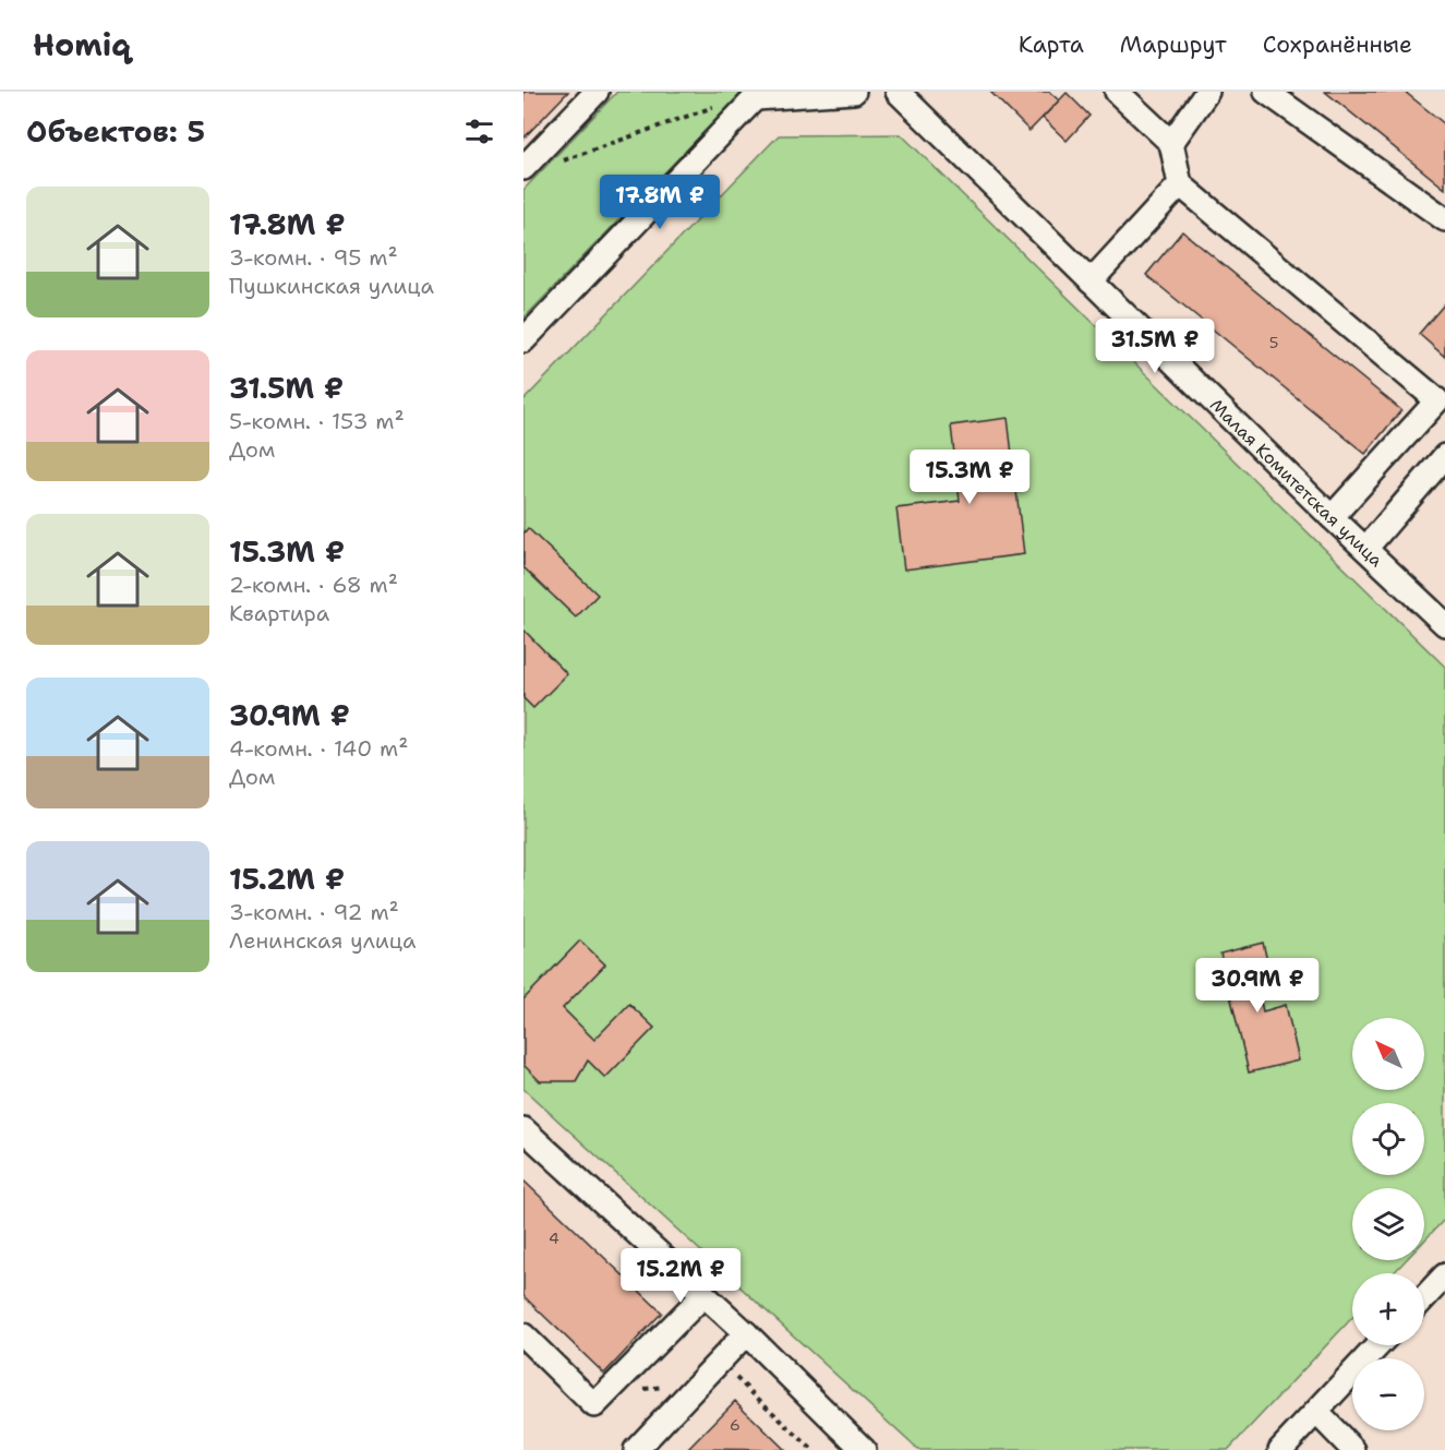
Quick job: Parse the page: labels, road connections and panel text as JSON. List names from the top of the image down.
{
  "streets": {
    "street": ["Малая Комитетская улица"]
  },
  "house_numbers": ["5", "4", "6"],
  "north": "top left",
  "page": {
    "header": "Homiq",
    "nav": ["Карта", "Маршрут", "Сохранённые"],
    "heading": "Объектов: 5",
    "list": [
      {
        "name": "17.8M ₽",
        "note": "3-комн. · 95 m² · Пушкинская улица"
      },
      {
        "name": "31.5M ₽",
        "note": "5-комн. · 153 m² · Дом"
      },
      {
        "name": "15.3M ₽",
        "note": "2-комн. · 68 m² · Квартира"
      },
      {
        "name": "30.9M ₽",
        "note": "4-комн. · 140 m² · Дом"
      },
      {
        "name": "15.2M ₽",
        "note": "3-комн. · 92 m² · Ленинская улица"
      }
    ],
    "price": [
      "17.8M ₽",
      "31.5M ₽",
      "15.3M ₽",
      "30.9M ₽",
      "15.2M ₽"
    ],
    "map_buttons": ["+", "−"]
  }
}
